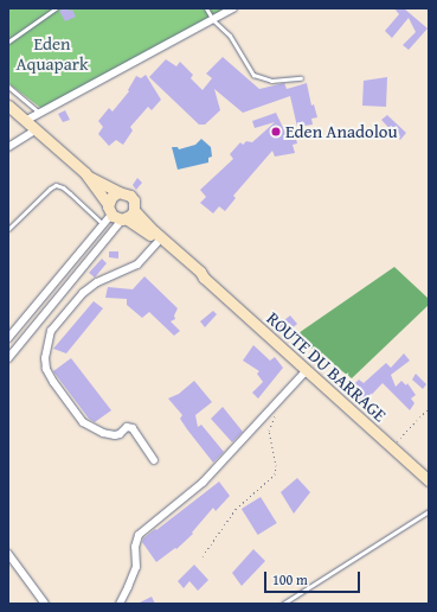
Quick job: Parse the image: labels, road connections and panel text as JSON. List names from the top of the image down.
{
  "streets": {
    "main road": ["ROUTE DU BARRAGE"]
  },
  "parks": ["Eden Aquapark"],
  "places": ["Eden Anadolou"],
  "scale_bar": "100 m"
}
